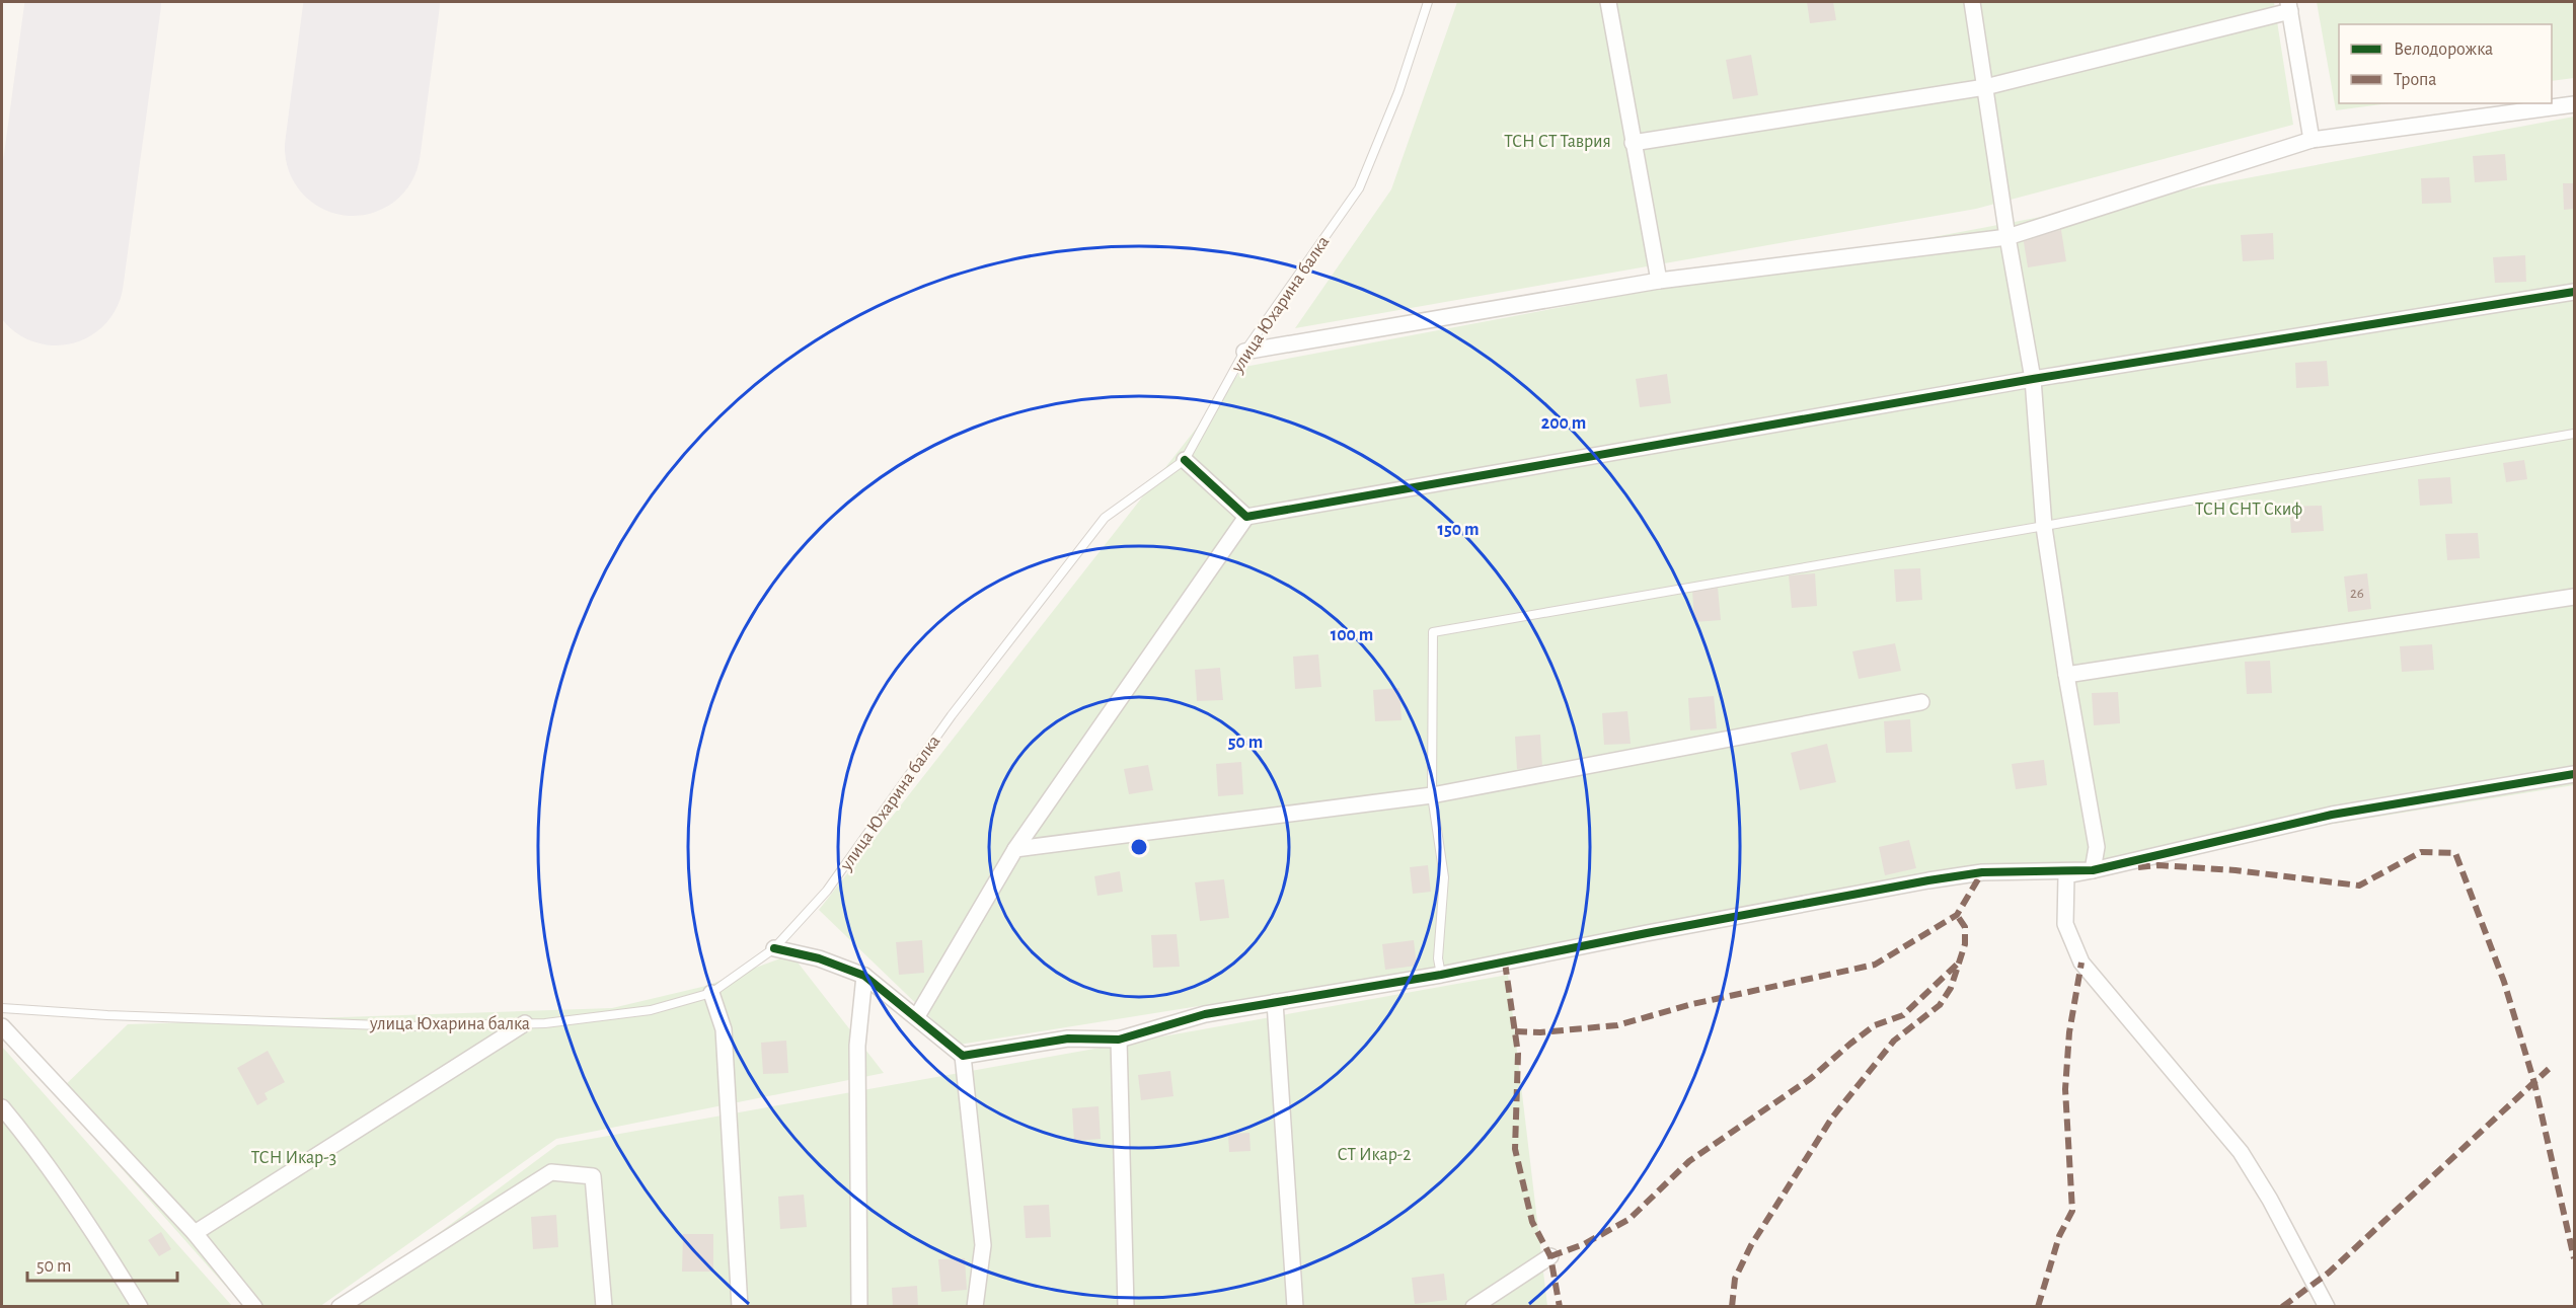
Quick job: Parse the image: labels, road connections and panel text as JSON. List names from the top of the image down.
{
  "streets": {
    "lane": ["улица Юхарина балка"]
  },
  "parks": [
    "ТСН СТ Таврия",
    "ТСН СНТ Скиф",
    "СТ Икар-2",
    "ТСН Икар-3"
  ],
  "house_numbers": ["26"],
  "legend": ["Велодорожка", "Тропа"],
  "scale_bar": "50 m",
  "rings": [
    "200 m",
    "150 m",
    "100 m",
    "50 m"
  ]
}
